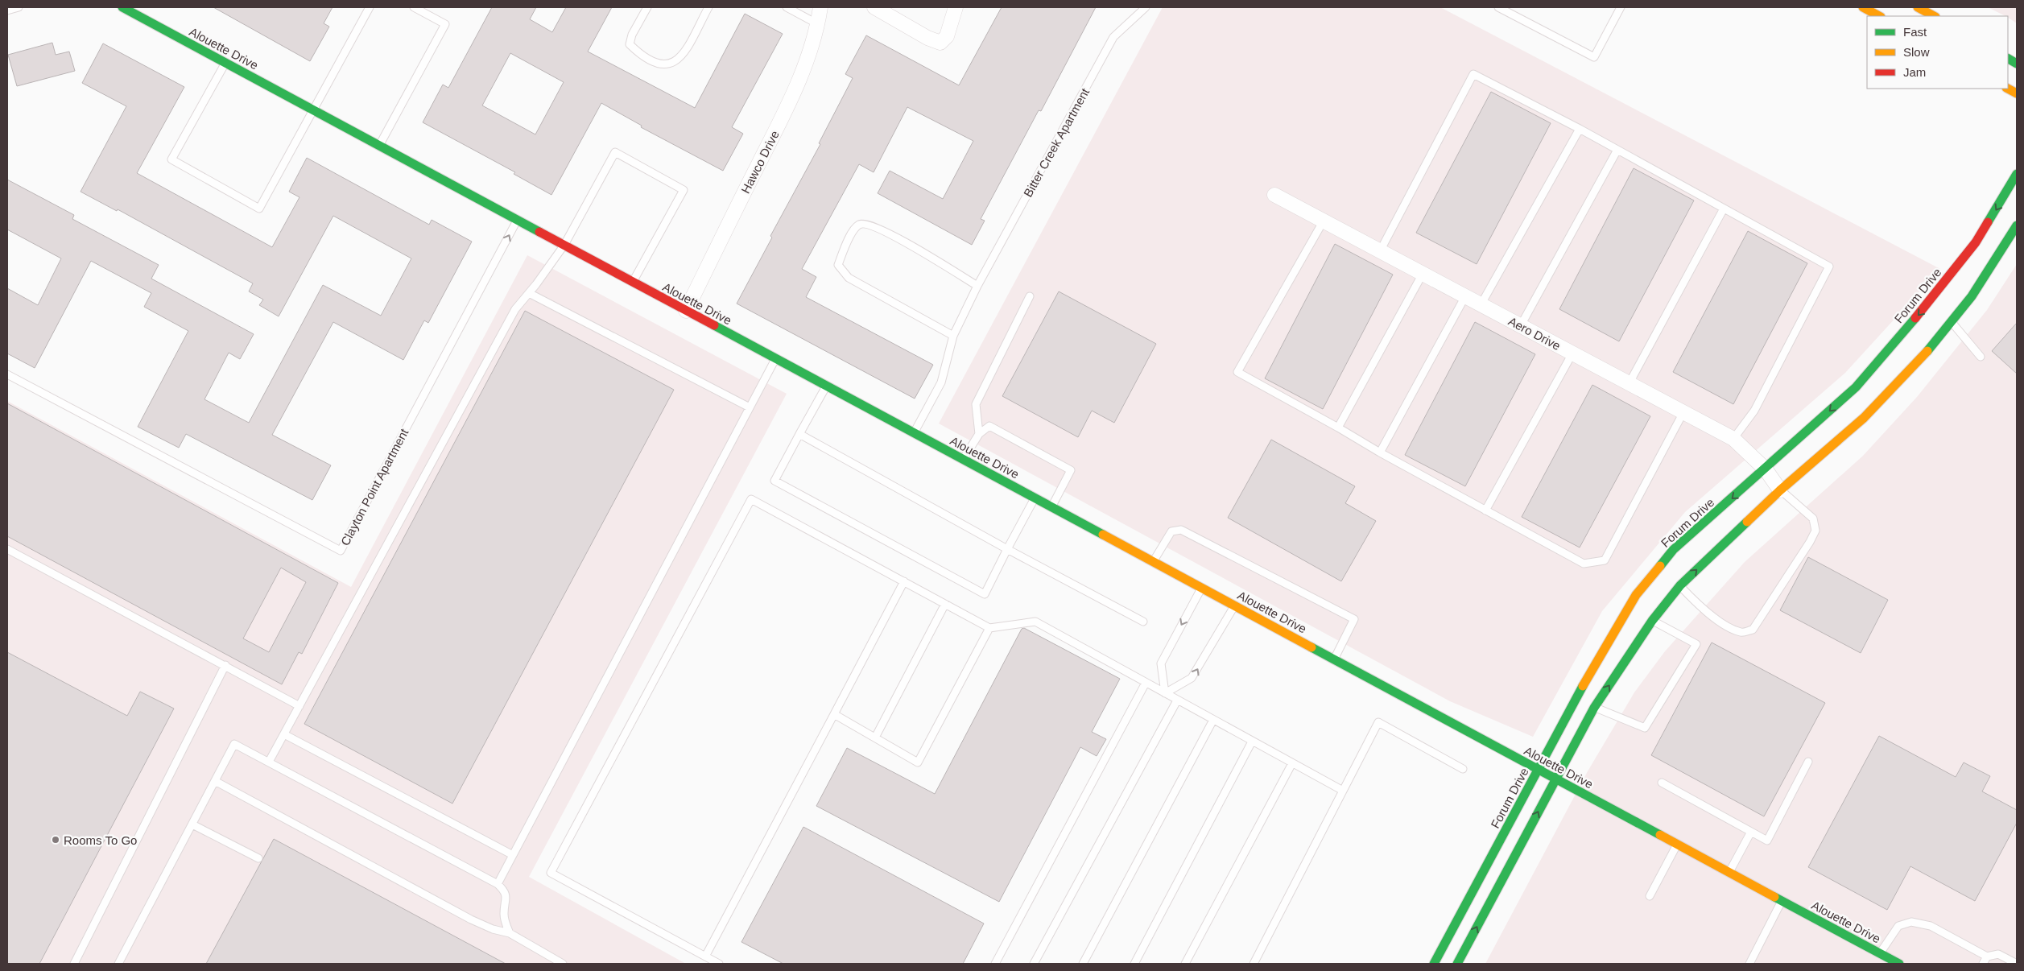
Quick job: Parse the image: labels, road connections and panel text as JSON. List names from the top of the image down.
{
  "streets": {
    "street": [
      "Alouette Drive",
      "Hawco Drive",
      "Forum Drive",
      "Aero Drive"
    ],
    "lane": ["Bitter Creek Apartment", "Clayton Point Apartment"]
  },
  "crossings": [
    ["Alouette Drive", "Bitter Creek Apartment"],
    ["Alouette Drive", "Hawco Drive"],
    ["Alouette Drive", "Forum Drive"],
    ["Alouette Drive", "Clayton Point Apartment"],
    ["Forum Drive", "Aero Drive"]
  ],
  "places": ["Rooms To Go"],
  "legend": ["Fast", "Slow", "Jam"]
}
